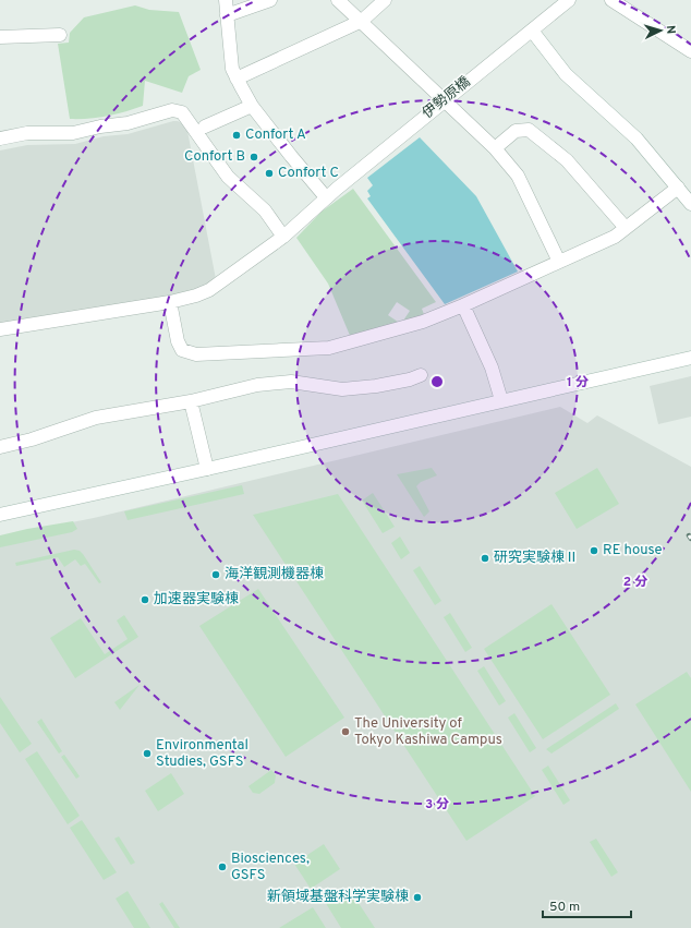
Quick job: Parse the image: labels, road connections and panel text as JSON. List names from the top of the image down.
{
  "streets": {
    "street": ["伊勢原橋"]
  },
  "places": [
    "Confort A",
    "Confort B",
    "Confort C",
    "RE house",
    "研究実験棟Ⅱ",
    "海洋観測機器棟",
    "加速器実験棟",
    "The University of Tokyo Kashiwa Campus",
    "Environmental Studies, GSFS",
    "Biosciences, GSFS",
    "新領域基盤科学実験棟"
  ],
  "scale_bar": "50 m",
  "north": "right",
  "rings": ["1 分", "2 分", "3 分"]
}
